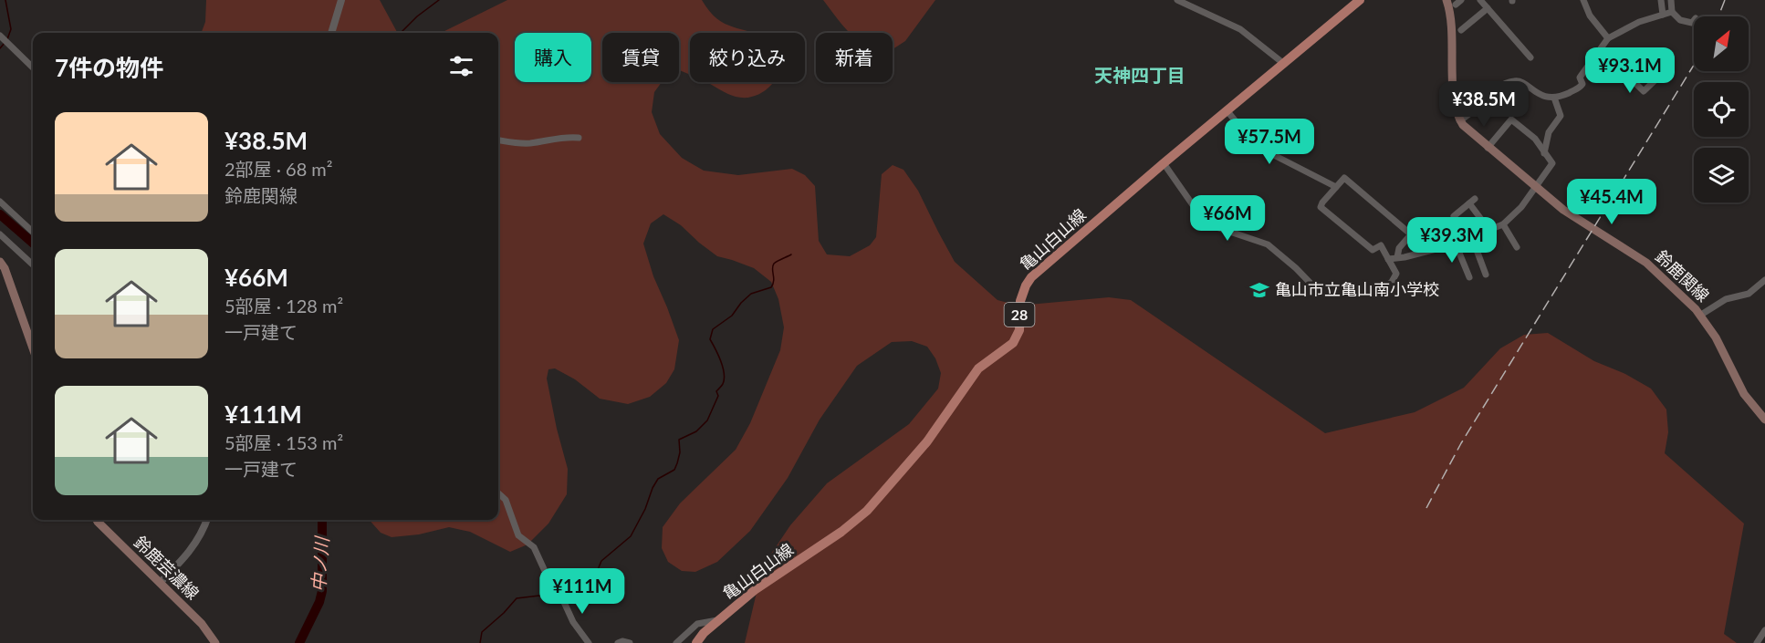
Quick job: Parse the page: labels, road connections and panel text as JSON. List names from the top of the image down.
{
  "streets": {
    "main road": [
      "亀山白山線",
      "鈴鹿関線",
      "28",
      "鈴鹿芸濃線"
    ]
  },
  "districts": ["天神四丁目"],
  "water": ["中ノ川"],
  "places": {
    "school or university": ["亀山市立亀山南小学校"]
  },
  "north": "top right",
  "page": {
    "chip": [
      "購入",
      "賃貸",
      "絞り込み",
      "新着"
    ],
    "heading": "7件の物件",
    "price": [
      "¥93.1M",
      "¥38.5M",
      "¥57.5M",
      "¥45.4M",
      "¥66M",
      "¥39.3M",
      "¥111M"
    ],
    "list": [
      {
        "name": "¥38.5M",
        "note": "2部屋 · 68 m² · 鈴鹿関線"
      },
      {
        "name": "¥66M",
        "note": "5部屋 · 128 m² · 一戸建て"
      },
      {
        "name": "¥111M",
        "note": "5部屋 · 153 m² · 一戸建て"
      }
    ]
  }
}
